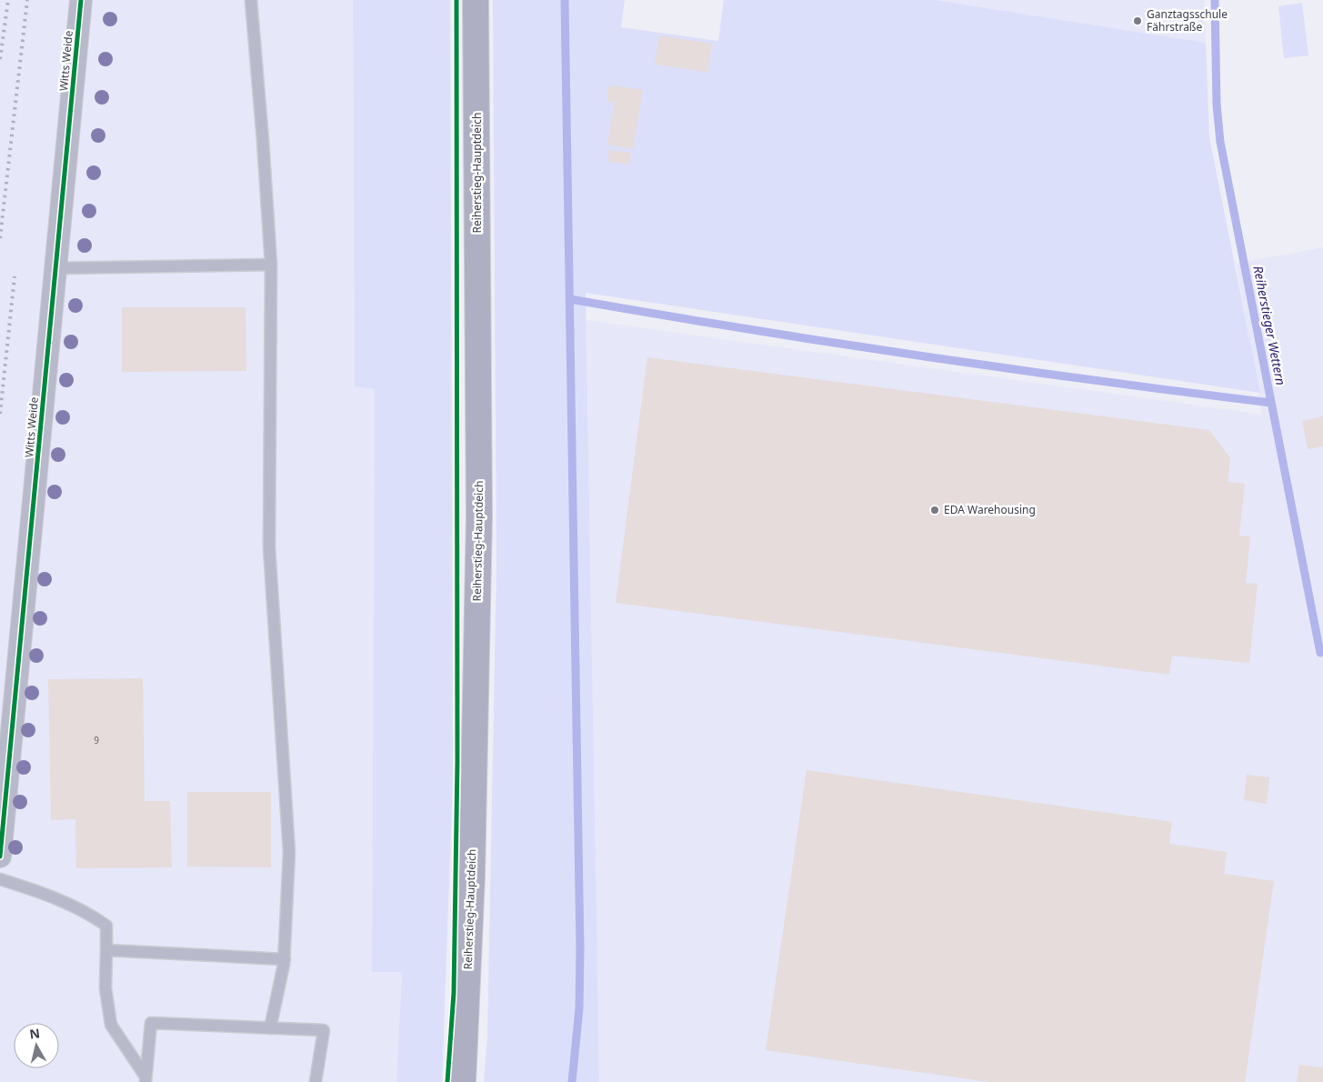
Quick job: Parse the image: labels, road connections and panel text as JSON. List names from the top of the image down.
{
  "streets": {
    "main road": ["Reiherstieg-Hauptdeich"],
    "street": ["Witts Weide"]
  },
  "water": ["Reiherstieger Wettern"],
  "places": ["Ganztagsschule Fährstraße", "EDA Warehousing"],
  "house_numbers": ["9"],
  "north": "top"
}
